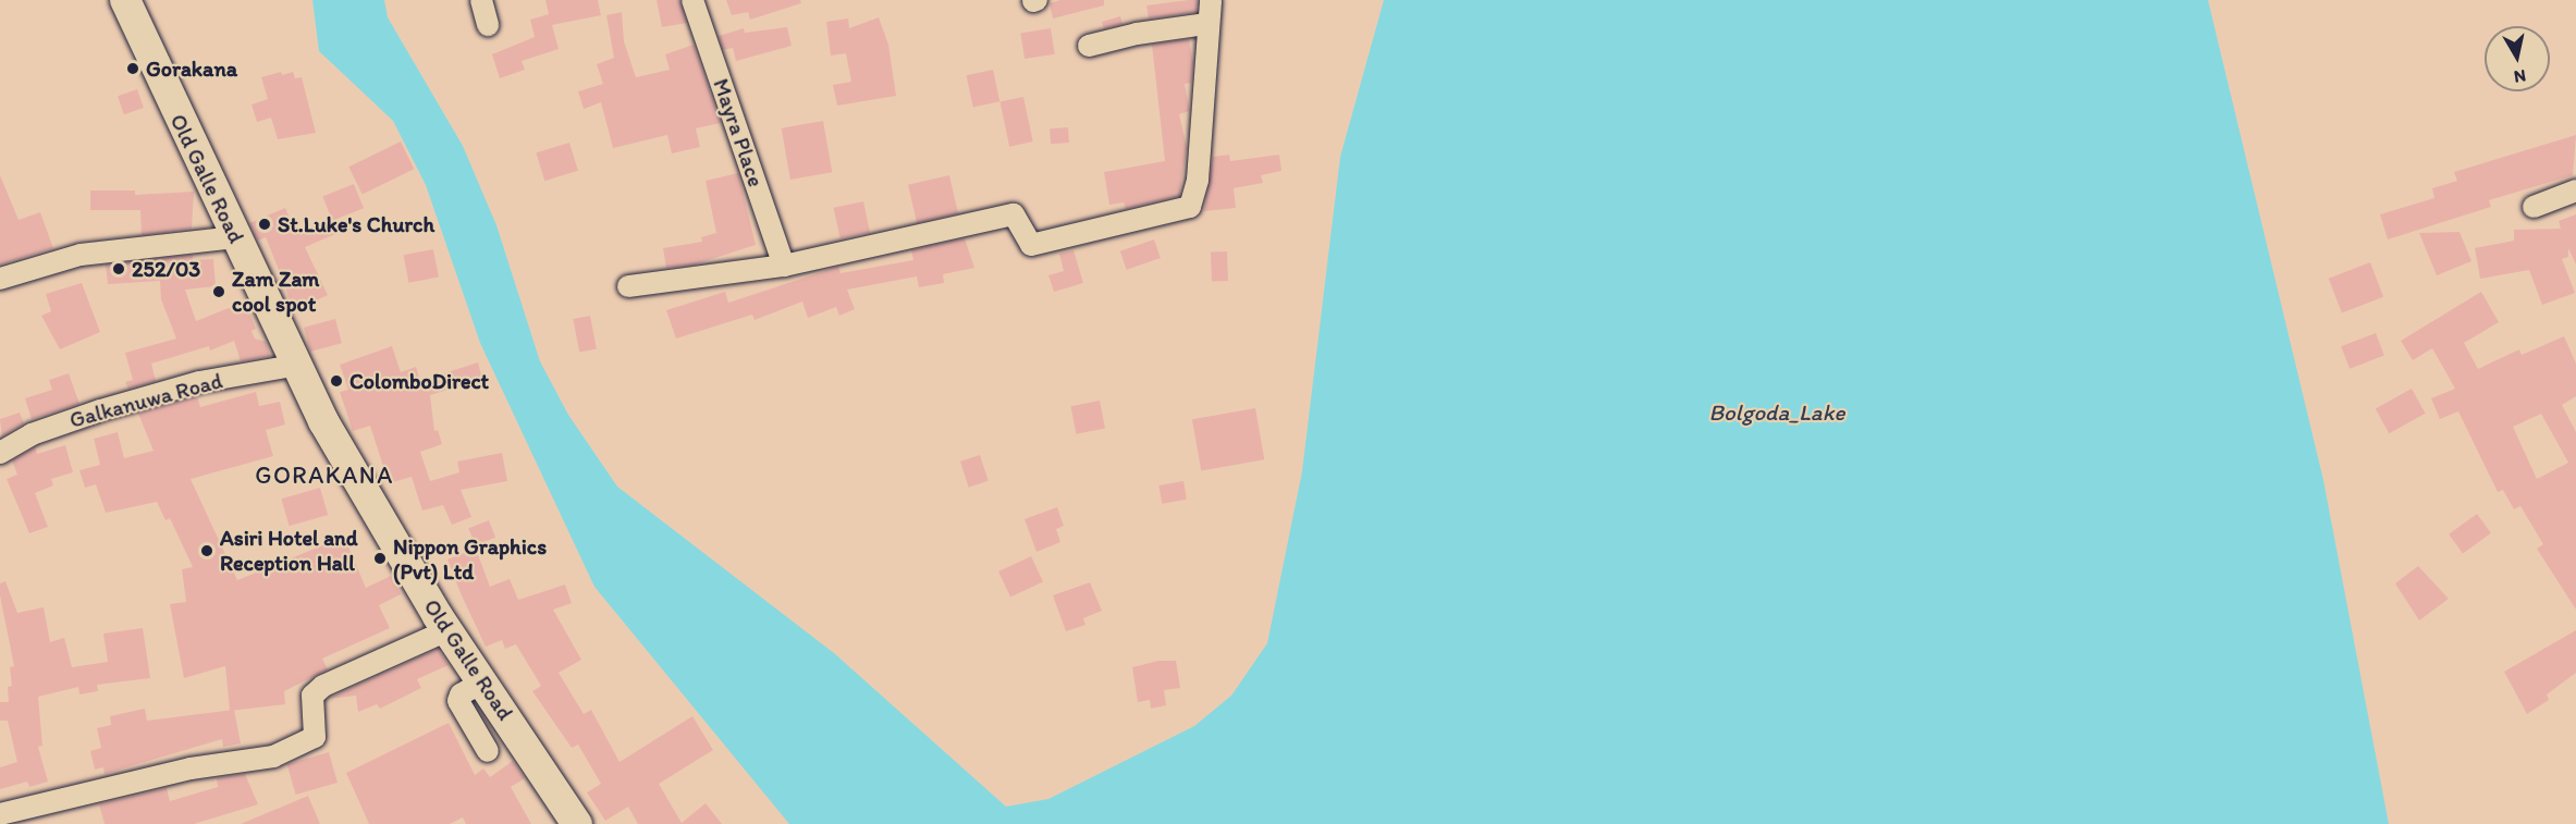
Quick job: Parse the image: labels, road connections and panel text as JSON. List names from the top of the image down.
{
  "streets": {
    "highway": ["Old Galle Road"],
    "street": ["Mayra Place", "Galkanuwa Road"]
  },
  "crossings": [
    ["Old Galle Road", "Galkanuwa Road"]
  ],
  "districts": ["GORAKANA"],
  "water": ["Bolgoda_Lake"],
  "places": [
    "Gorakana",
    "St.Luke's Church",
    "252/03",
    "Zam Zam cool spot",
    "ColomboDirect",
    "Asiri Hotel and Reception Hall",
    "Nippon Graphics (Pvt) Ltd"
  ],
  "north": "bottom"
}
